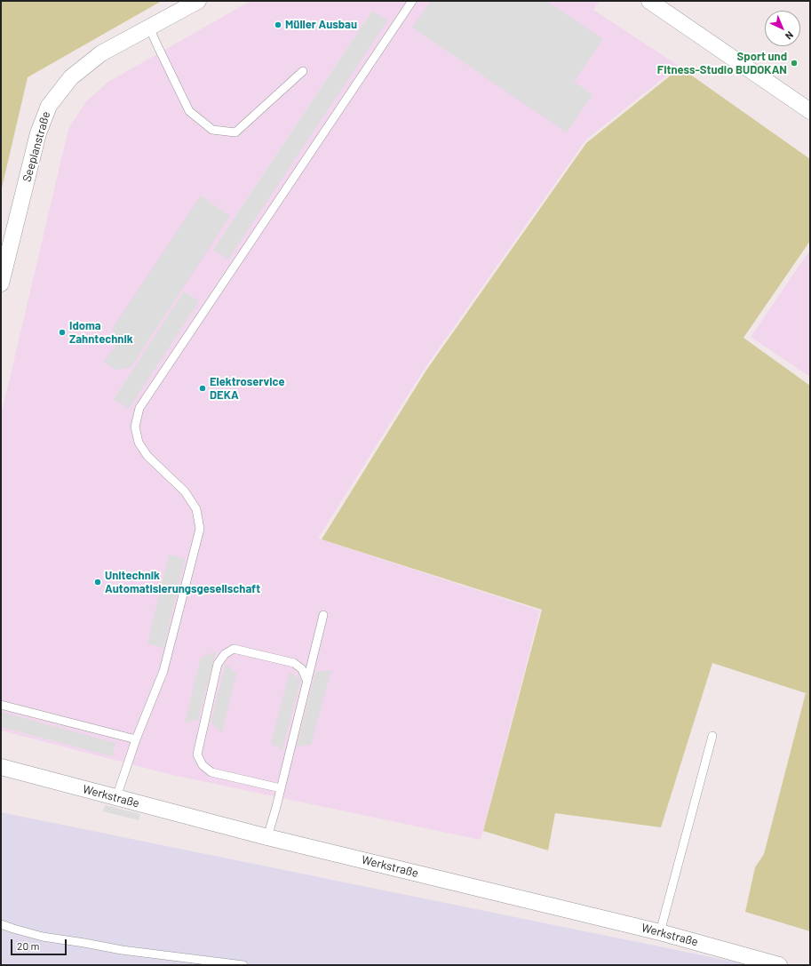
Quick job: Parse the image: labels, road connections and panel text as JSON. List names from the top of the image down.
{
  "streets": {
    "street": ["Seeplanstraße", "Werkstraße"]
  },
  "places": [
    "Müller Ausbau",
    "Sport und Fitness-Studio BUDOKAN",
    "Idoma Zahntechnik",
    "Elektroservice DEKA",
    "Unitechnik Automatisierungsgesellschaft"
  ],
  "scale_bar": "20 m",
  "north": "bottom right"
}
